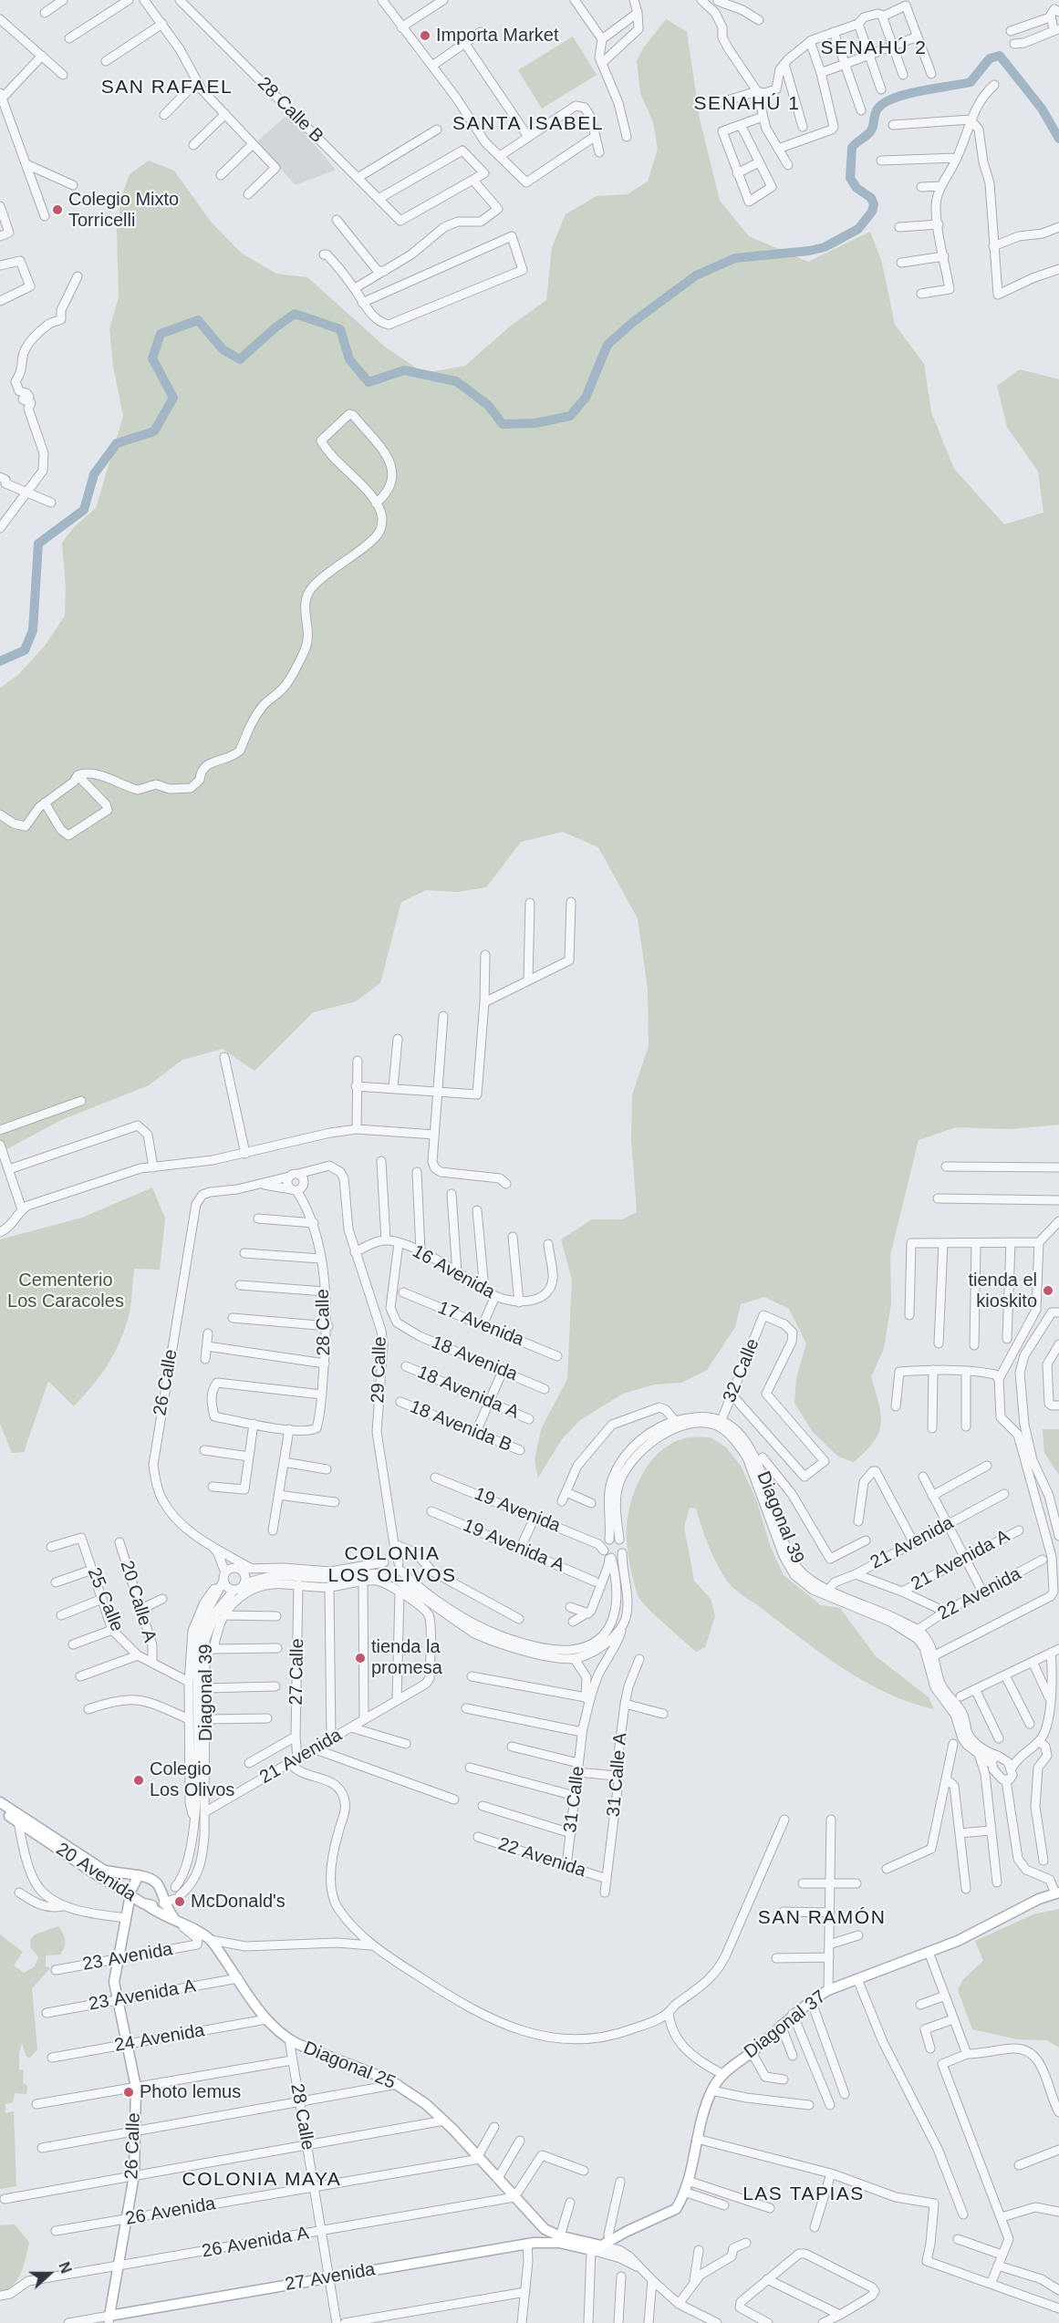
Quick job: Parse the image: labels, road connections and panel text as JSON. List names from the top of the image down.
{
  "streets": {
    "main road": [
      "26 Calle",
      "20 Avenida",
      "Diagonal 37",
      "Diagonal 25",
      "27 Avenida"
    ],
    "street": [
      "28 Calle B",
      "16 Avenida",
      "28 Calle",
      "17 Avenida",
      "18 Avenida",
      "29 Calle",
      "32 Calle",
      "18 Avenida A",
      "18 Avenida B",
      "19 Avenida",
      "Diagonal 39",
      "21 Avenida",
      "19 Avenida A",
      "21 Avenida A",
      "22 Avenida",
      "25 Calle",
      "20 Calle A",
      "27 Calle",
      "31 Calle A",
      "31 Calle",
      "23 Avenida",
      "23 Avenida A",
      "24 Avenida",
      "26 Avenida",
      "26 Avenida A"
    ]
  },
  "crossings": [
    ["16 Avenida", "18 Avenida"],
    ["28 Calle", "Diagonal 25"],
    ["28 Calle", "26 Avenida"],
    ["28 Calle", "26 Avenida A"],
    ["28 Calle", "27 Avenida"],
    ["32 Calle", "Diagonal 39"],
    ["26 Calle", "Diagonal 39"],
    ["26 Calle", "20 Avenida"],
    ["26 Calle", "23 Avenida"],
    ["26 Calle", "23 Avenida A"],
    ["26 Calle", "24 Avenida"],
    ["26 Calle", "26 Avenida"],
    ["26 Calle", "26 Avenida A"],
    ["26 Calle", "27 Avenida"],
    ["Diagonal 39", "21 Avenida"],
    ["Diagonal 39", "22 Avenida"],
    ["Diagonal 39", "27 Calle"],
    ["Diagonal 39", "20 Avenida"],
    ["Diagonal 39", "Diagonal 25"],
    ["21 Avenida", "27 Calle"],
    ["22 Avenida", "31 Calle A"],
    ["22 Avenida", "31 Calle"],
    ["25 Calle", "20 Calle A"],
    ["20 Avenida", "Diagonal 25"],
    ["23 Avenida", "Diagonal 25"],
    ["23 Avenida A", "Diagonal 25"],
    ["Diagonal 37", "Diagonal 25"],
    ["Diagonal 37", "27 Avenida"],
    ["24 Avenida", "Diagonal 25"],
    ["Diagonal 25", "26 Avenida"],
    ["Diagonal 25", "26 Avenida A"],
    ["Diagonal 25", "27 Avenida"]
  ],
  "districts": [
    "SENAHÚ 2",
    "SAN RAFAEL",
    "SENAHÚ 1",
    "SANTA ISABEL",
    "COLONIA LOS OLIVOS",
    "SAN RAMÓN",
    "COLONIA MAYA",
    "LAS TAPIAS"
  ],
  "parks": ["Cementerio Los Caracoles"],
  "places": [
    "Importa Market",
    "Colegio Mixto Torricelli",
    "tienda el kioskito",
    "tienda la promesa",
    "Colegio Los Olivos",
    "McDonald's",
    "Photo lemus"
  ],
  "north": "right"
}
